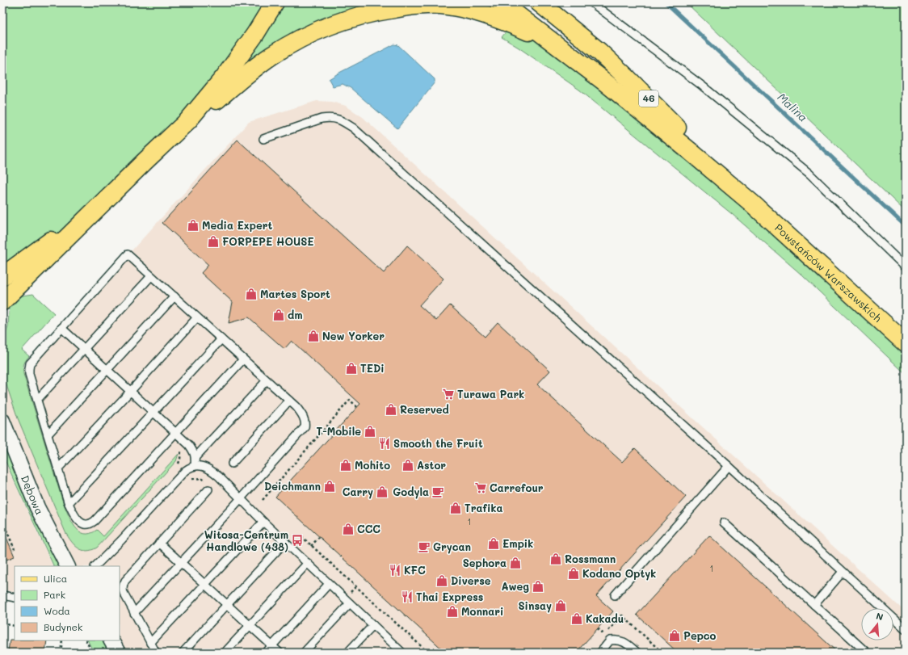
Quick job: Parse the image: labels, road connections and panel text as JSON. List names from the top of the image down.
{
  "streets": {
    "main road": ["46", "Powstańców Warszawskich"],
    "street": ["Dębowa"]
  },
  "water": ["Malina"],
  "places": {
    "shop": [
      "Media Expert",
      "FORPEPE HOUSE",
      "Martes Sport",
      "dm",
      "New Yorker",
      "TEDi",
      "Reserved",
      "T-Mobile",
      "Mohito",
      "Astor",
      "Deichmann",
      "Carry",
      "Trafika",
      "CCC",
      "Empik",
      "Rossmann",
      "Sephora",
      "Kodano Optyk",
      "Diverse",
      "Aweg",
      "Sinsay",
      "Monnari",
      "Kakadu",
      "Pepco"
    ],
    "supermarket": ["Turawa Park", "Carrefour"],
    "restaurant": ["Smooth the Fruit", "KFC", "Thai Express"],
    "cafe": ["Godyla", "Grycan"],
    "bus stop": ["Witosa-Centrum Handlowe (438)"]
  },
  "house_numbers": ["1", "1"],
  "legend": [
    "Ulica",
    "Park",
    "Woda",
    "Budynek"
  ],
  "north": "top"
}
